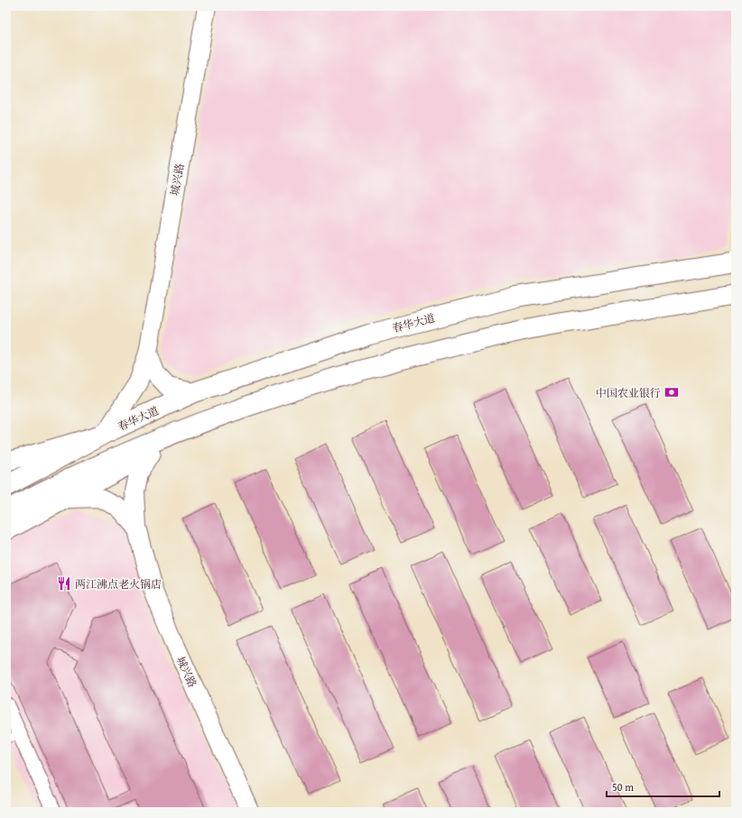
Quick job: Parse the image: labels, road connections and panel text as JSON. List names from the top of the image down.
{
  "streets": {
    "main road": ["春华大道"],
    "street": ["城兴路"]
  },
  "crossings": [
    ["城兴路", "春华大道"]
  ],
  "places": {
    "bank": ["中国农业银行"],
    "restaurant": ["两江沸点老火锅店"]
  },
  "scale_bar": "50 m"
}
